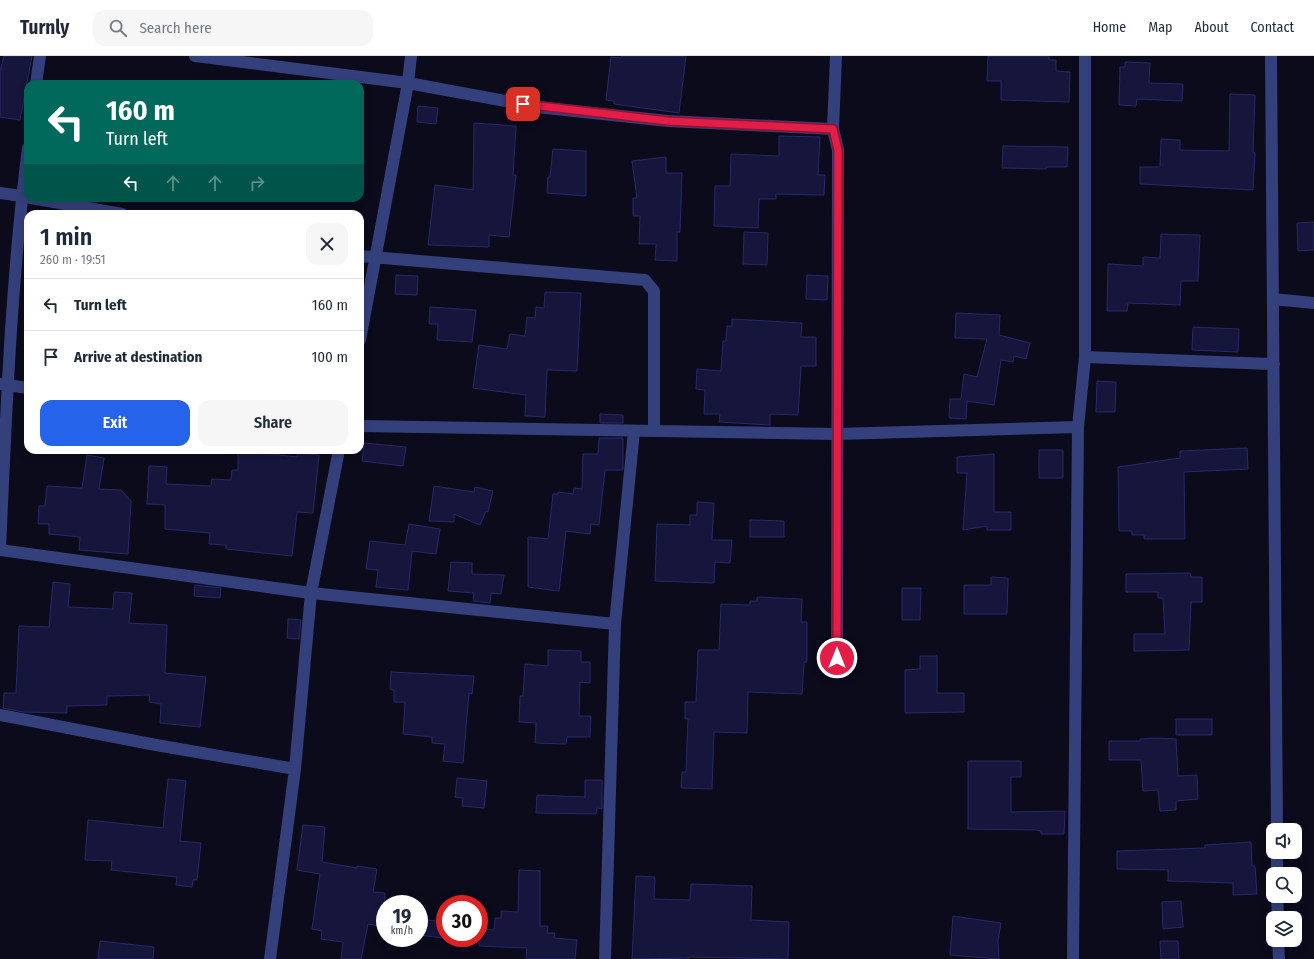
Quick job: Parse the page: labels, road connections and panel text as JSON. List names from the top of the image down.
{
  "page": {
    "header": "Turnly",
    "search": "Search here",
    "nav": [
      "Home",
      "Map",
      "About",
      "Contact"
    ],
    "turn": ["160 m", "Turn left"],
    "heading": ["1 min", "260 m · 19:51"],
    "list": [
      {
        "name": "Turn left",
        "value": "160 m"
      },
      {
        "name": "Arrive at destination",
        "value": "100 m"
      }
    ],
    "buttons": ["Exit", "Share"],
    "speed": "19 km/h",
    "limit": "30"
  }
}
